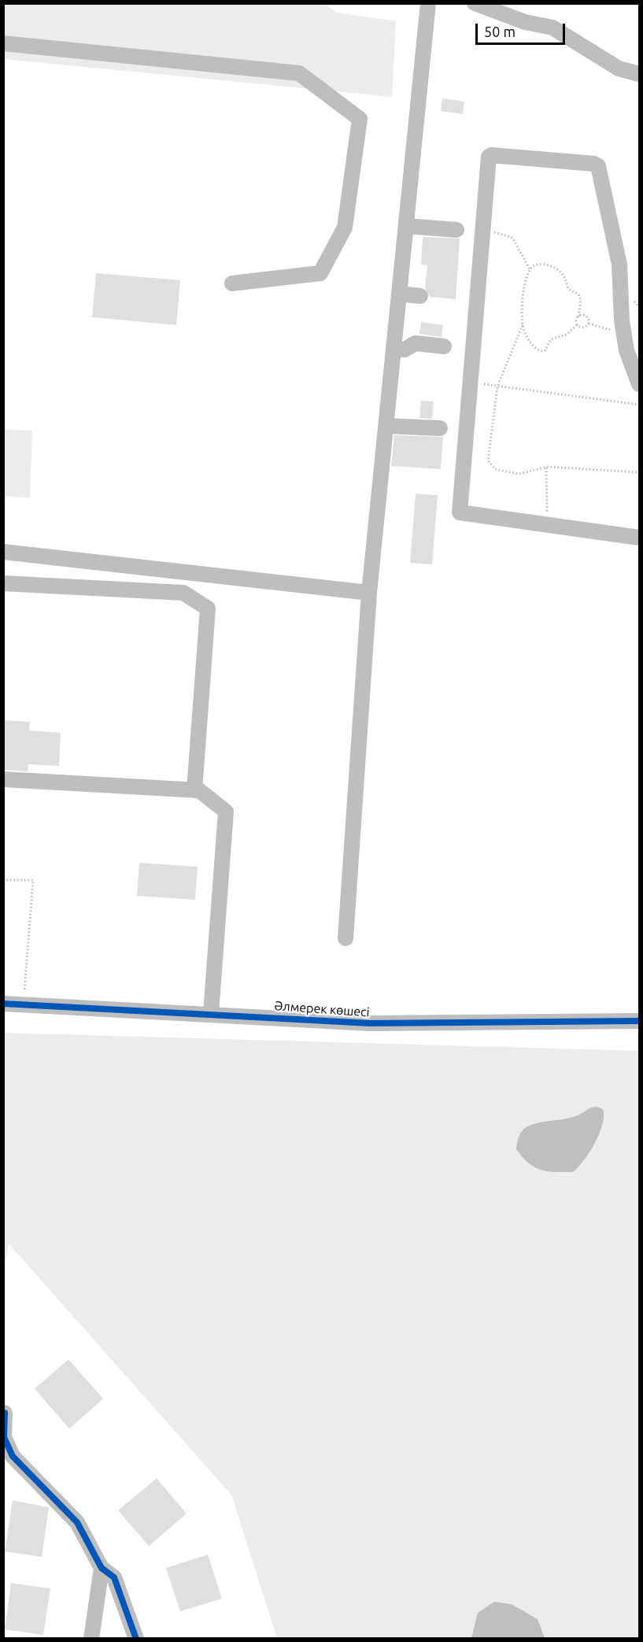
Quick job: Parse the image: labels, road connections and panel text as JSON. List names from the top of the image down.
{
  "streets": {
    "street": ["Әлмерек көшесі"]
  },
  "scale_bar": "50 m"
}
